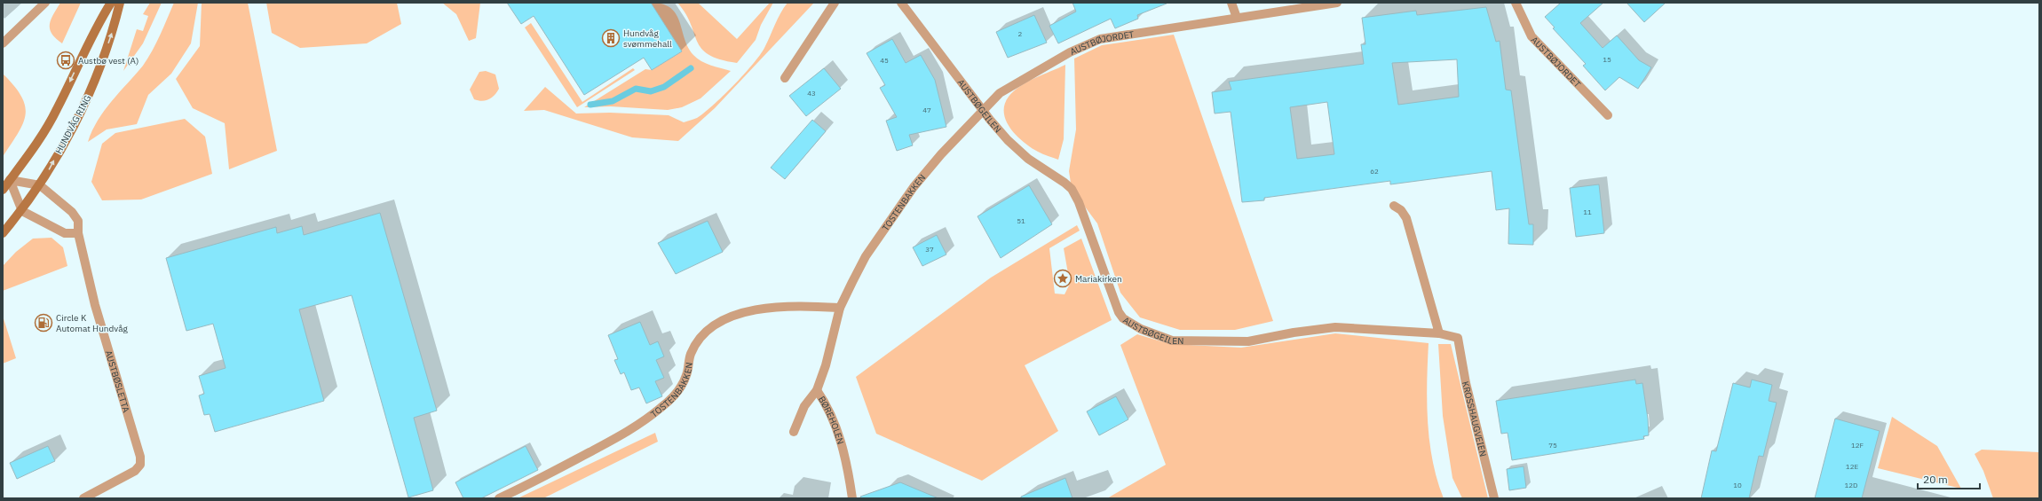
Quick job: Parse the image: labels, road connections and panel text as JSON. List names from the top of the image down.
{
  "streets": {
    "main road": ["HUNDVÅG RING"],
    "street": [
      "AUSTBØJORDET",
      "AUSTBØGEILEN",
      "TOSTENBAKKEN",
      "AUSTBØSLETTA",
      "KROSSHAUGVEIEN",
      "BØREHOLEN"
    ]
  },
  "crossings": [
    ["AUSTBØJORDET", "AUSTBØGEILEN"],
    ["AUSTBØJORDET", "TOSTENBAKKEN"],
    ["AUSTBØGEILEN", "TOSTENBAKKEN"],
    ["AUSTBØGEILEN", "KROSSHAUGVEIEN"],
    ["HUNDVÅG RING", "AUSTBØSLETTA"],
    ["TOSTENBAKKEN", "BØREHOLEN"]
  ],
  "places": {
    "building": ["Hundvåg svømmehall"],
    "bus stop": ["Austbø vest (A)"],
    "place": ["Mariakirken"],
    "fuel station": ["Circle K Automat Hundvåg"]
  },
  "house_numbers": [
    "2",
    "15",
    "45",
    "43",
    "47",
    "62",
    "11",
    "51",
    "37",
    "75",
    "12F",
    "12E",
    "10",
    "12D"
  ],
  "scale_bar": "20 m"
}
